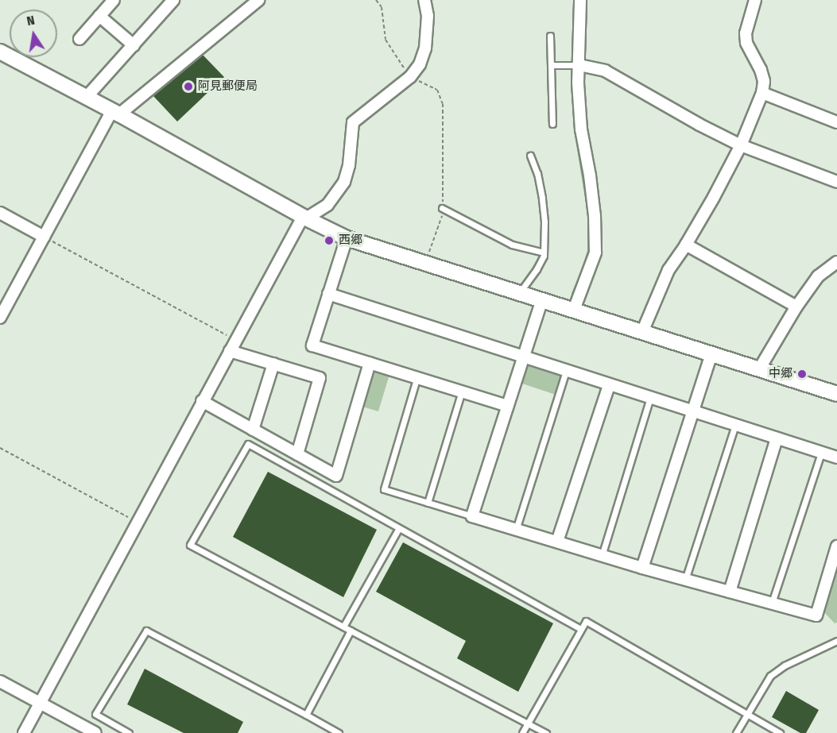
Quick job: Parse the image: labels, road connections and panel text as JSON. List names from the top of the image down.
{
  "places": ["阿見郵便局", "西郷", "中郷"],
  "north": "top"
}
